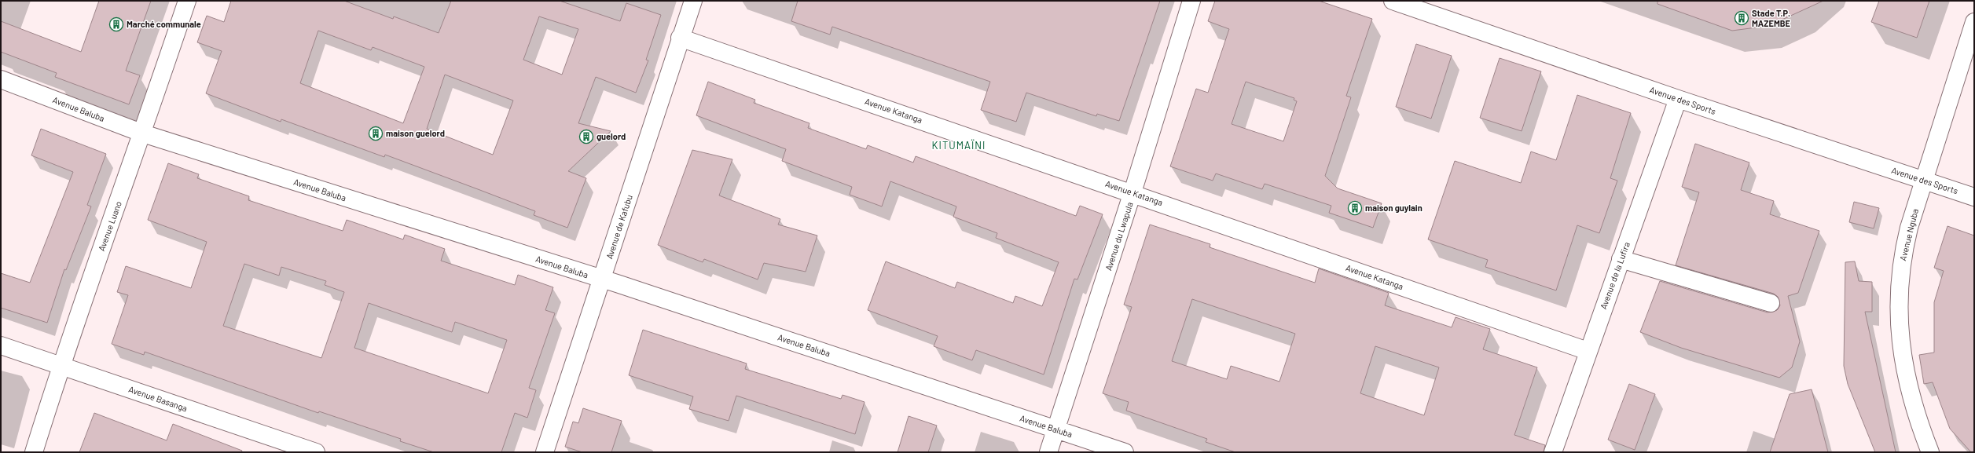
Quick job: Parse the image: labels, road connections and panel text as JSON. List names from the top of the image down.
{
  "streets": {
    "street": [
      "Avenue des Sports",
      "Avenue Baluba",
      "Avenue Katanga",
      "Avenue Luano",
      "Avenue de Kafubu",
      "Avenue Nguba",
      "Avenue du Lwapula",
      "Avenue de la Lufira",
      "Avenue Basanga"
    ]
  },
  "crossings": [
    ["Avenue des Sports", "Avenue Nguba"],
    ["Avenue des Sports", "Avenue de la Lufira"],
    ["Avenue Baluba", "Avenue Luano"],
    ["Avenue Baluba", "Avenue de Kafubu"],
    ["Avenue Baluba", "Avenue du Lwapula"],
    ["Avenue Katanga", "Avenue de Kafubu"],
    ["Avenue Katanga", "Avenue du Lwapula"],
    ["Avenue Katanga", "Avenue de la Lufira"],
    ["Avenue Luano", "Avenue Basanga"]
  ],
  "districts": ["KITUMAÏNI"],
  "places": {
    "building": [
      "Stade T.P. MAZEMBE",
      "Marché communale",
      "maison guelord",
      "guelord",
      "maison guylain"
    ]
  }
}
